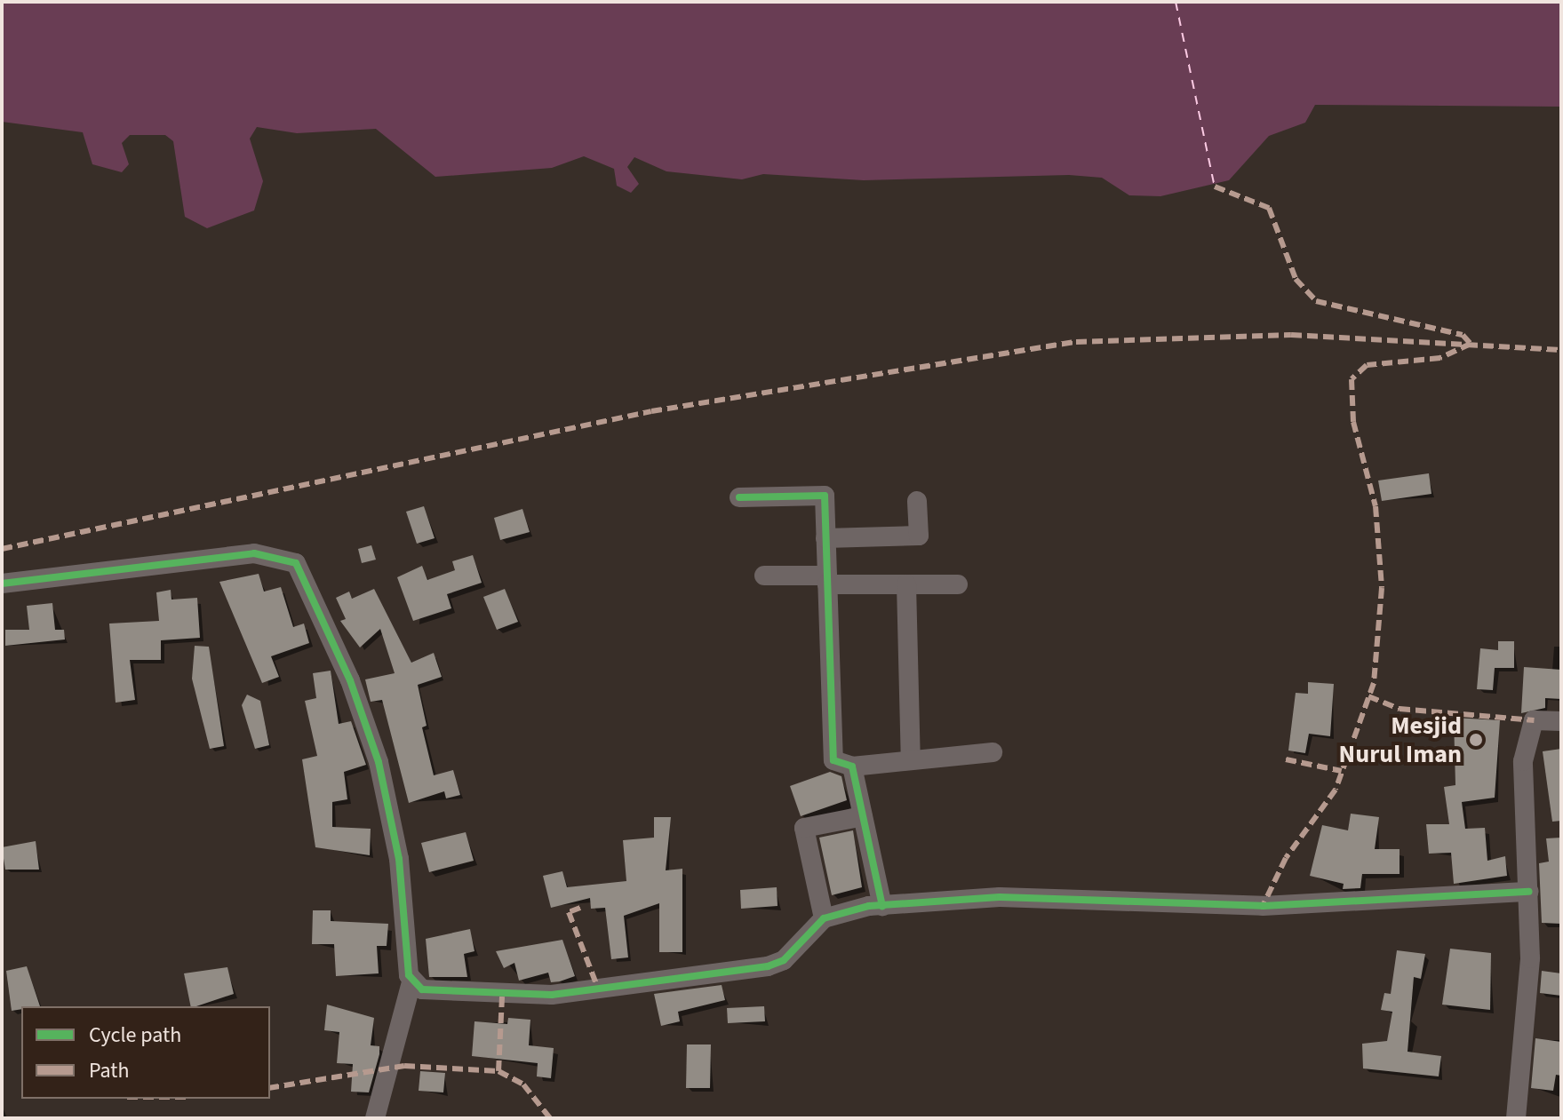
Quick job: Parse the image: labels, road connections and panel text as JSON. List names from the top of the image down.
{
  "places": ["Mesjid Nurul Iman"],
  "legend": ["Cycle path", "Path"]
}
